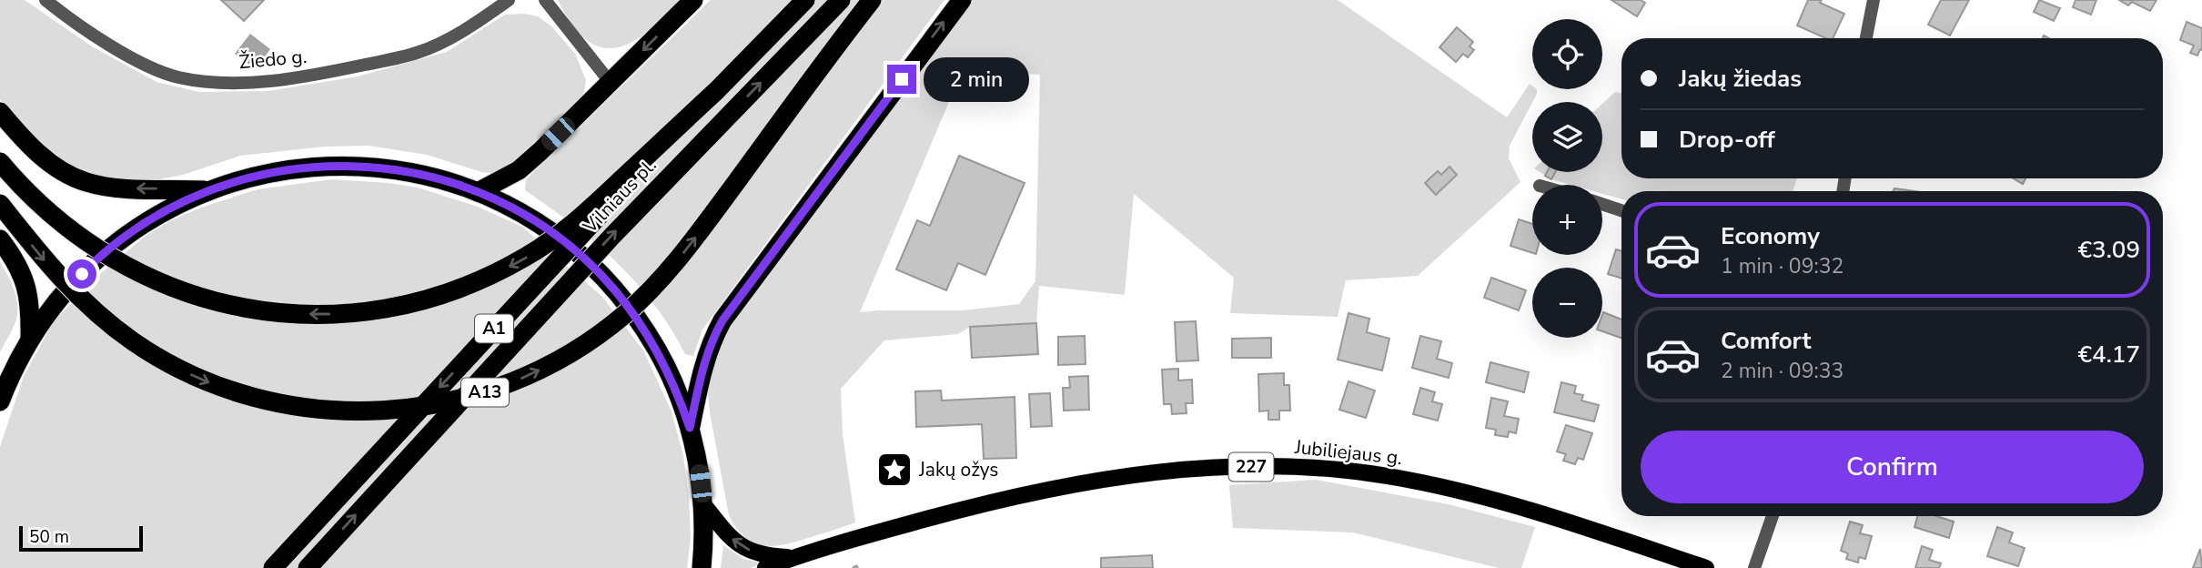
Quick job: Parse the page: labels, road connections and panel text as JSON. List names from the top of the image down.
{
  "streets": {
    "highway": ["Vilniaus pl.", "A1", "A13"],
    "main road": ["Jubiliejaus g.", "227"],
    "street": ["Žiedo g."]
  },
  "crossings": [
    ["Jubiliejaus g.", "227"]
  ],
  "places": {
    "place": ["Jakų ožys"]
  },
  "scale_bar": "50 m",
  "page": {
    "map_buttons": ["+", "−"],
    "banner": ["Jakų žiedas", "Drop-off"],
    "bubble": "2 min",
    "list": [
      {
        "name": "Economy",
        "note": "1 min · 09:32",
        "value": "€3.09"
      },
      {
        "name": "Comfort",
        "note": "2 min · 09:33",
        "value": "€4.17"
      }
    ],
    "buttons": "Confirm",
    "scale": "50 m"
  }
}
